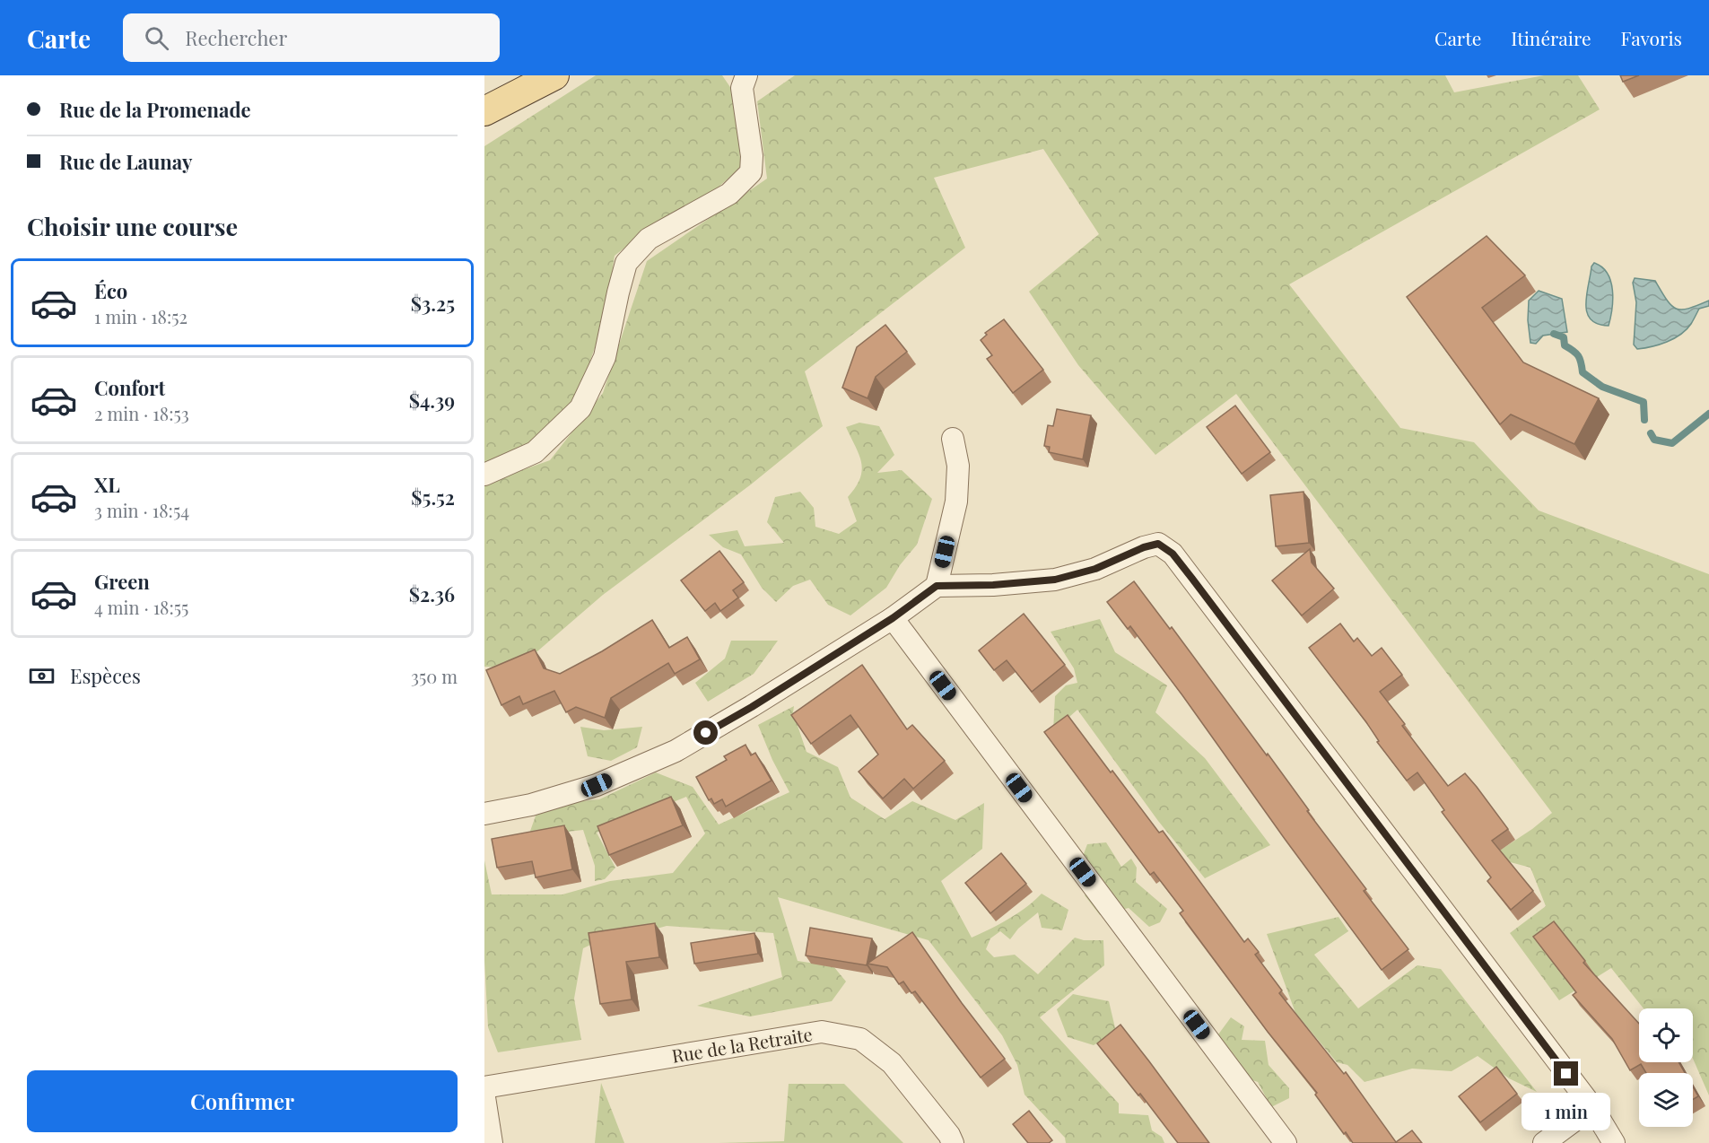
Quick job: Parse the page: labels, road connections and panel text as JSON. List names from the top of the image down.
{
  "streets": {
    "street": ["Rue de la Retraite"]
  },
  "page": {
    "header": "Carte",
    "search": "Rechercher",
    "nav": ["Carte", "Itinéraire", "Favoris"],
    "banner": ["Rue de la Promenade", "Rue de Launay"],
    "heading": "Choisir une course",
    "list": [
      {
        "name": "Éco",
        "note": "1 min · 18:52",
        "value": "$3.25"
      },
      {
        "name": "Confort",
        "note": "2 min · 18:53",
        "value": "$4.39"
      },
      {
        "name": "XL",
        "note": "3 min · 18:54",
        "value": "$5.52"
      },
      {
        "name": "Green",
        "note": "4 min · 18:55",
        "value": "$2.36"
      }
    ],
    "pay": ["Espèces", "350 m"],
    "buttons": "Confirmer",
    "bubble": "1 min"
  }
}
